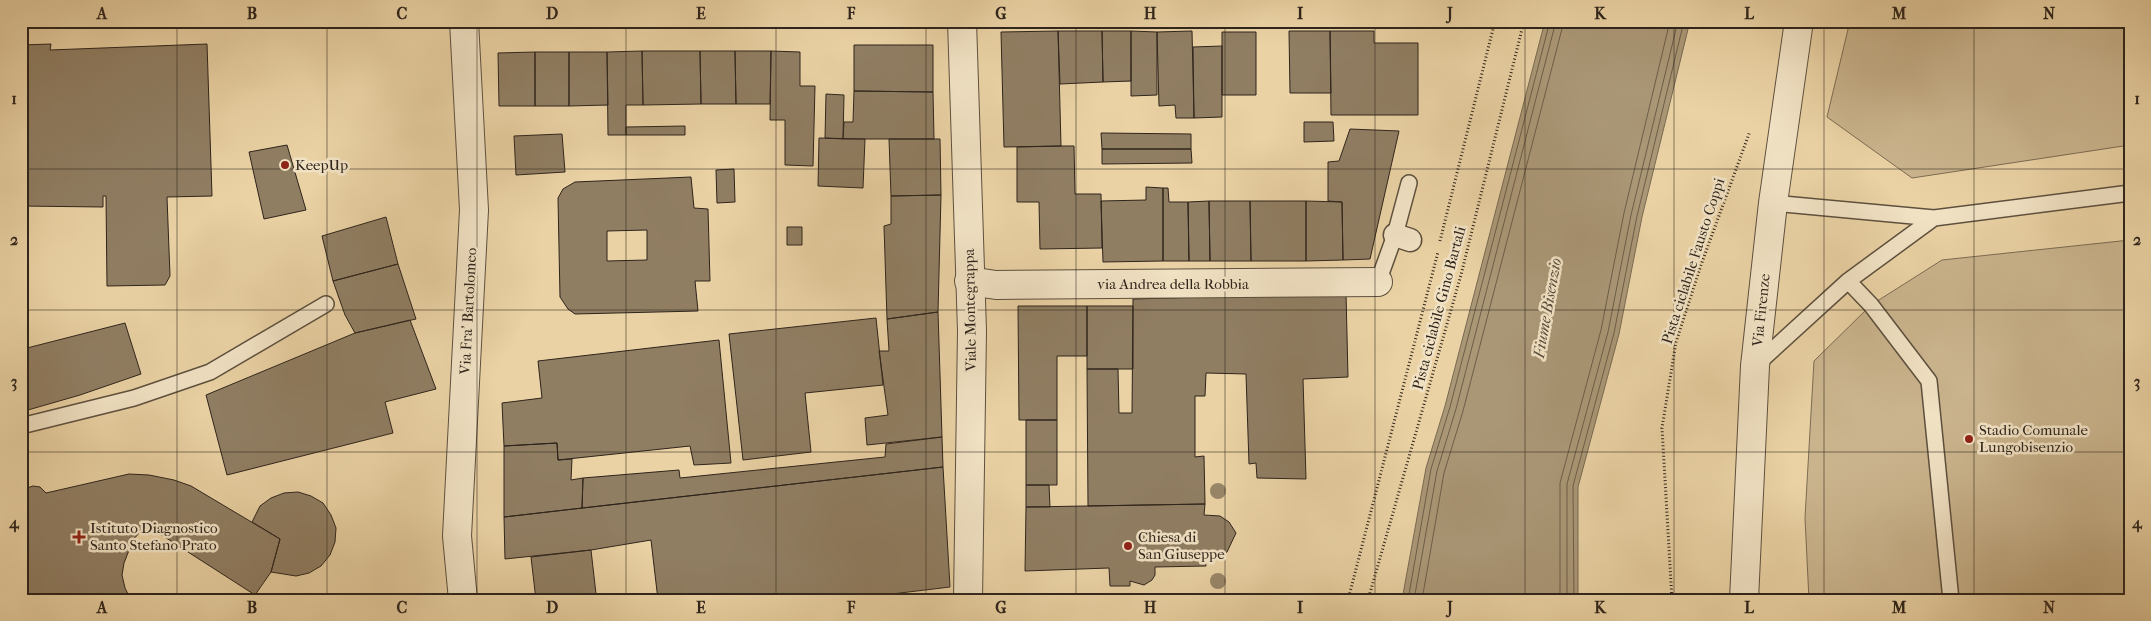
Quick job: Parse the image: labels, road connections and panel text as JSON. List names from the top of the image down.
{
  "streets": {
    "street": [
      "via Andrea della Robbia",
      "Viale Montegrappa",
      "Via Firenze",
      "Via Fra' Bartolomeo"
    ],
    "path": ["Pista ciclabile Fausto Coppi", "Pista ciclabile Gino Bartali"]
  },
  "crossings": [
    ["via Andrea della Robbia", "Viale Montegrappa"]
  ],
  "water": ["Fiume Bisenzio"],
  "places": {
    "other": ["KeepUp", "Stadio Comunale Lungobisenzio", "Chiesa di San Giuseppe"],
    "health": ["Istituto Diagnostico Santo Stefano Prato"]
  },
  "grid": {
    "columns": [
      "A",
      "B",
      "C",
      "D",
      "E",
      "F",
      "G",
      "H",
      "I",
      "J",
      "K",
      "L",
      "M",
      "N"
    ],
    "rows": [
      "1",
      "2",
      "3",
      "4"
    ]
  }
}
